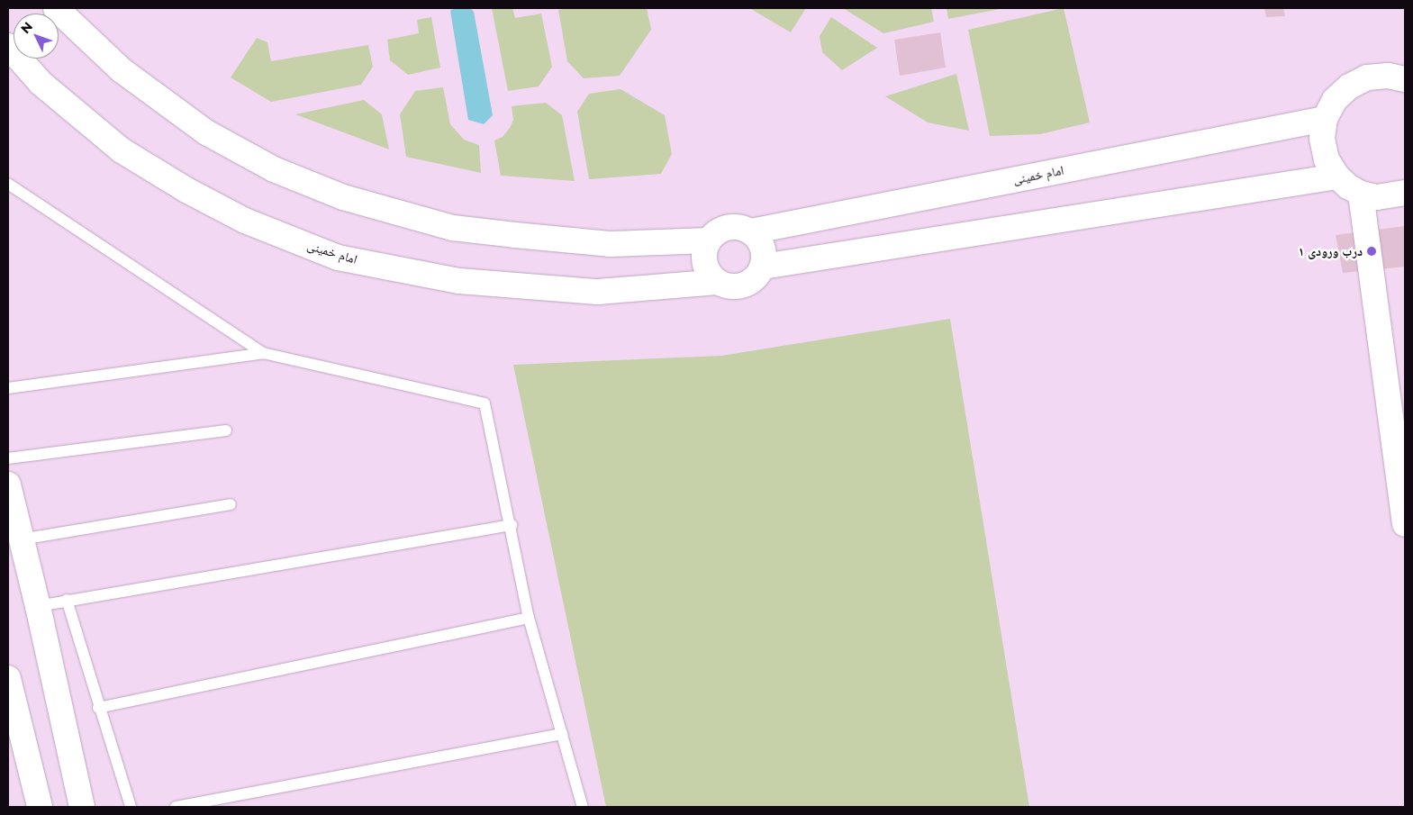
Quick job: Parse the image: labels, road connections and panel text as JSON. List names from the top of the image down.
{
  "streets": {
    "street": ["امام خمینی"]
  },
  "places": ["درب ورودی ۱"],
  "north": "top left"
}
